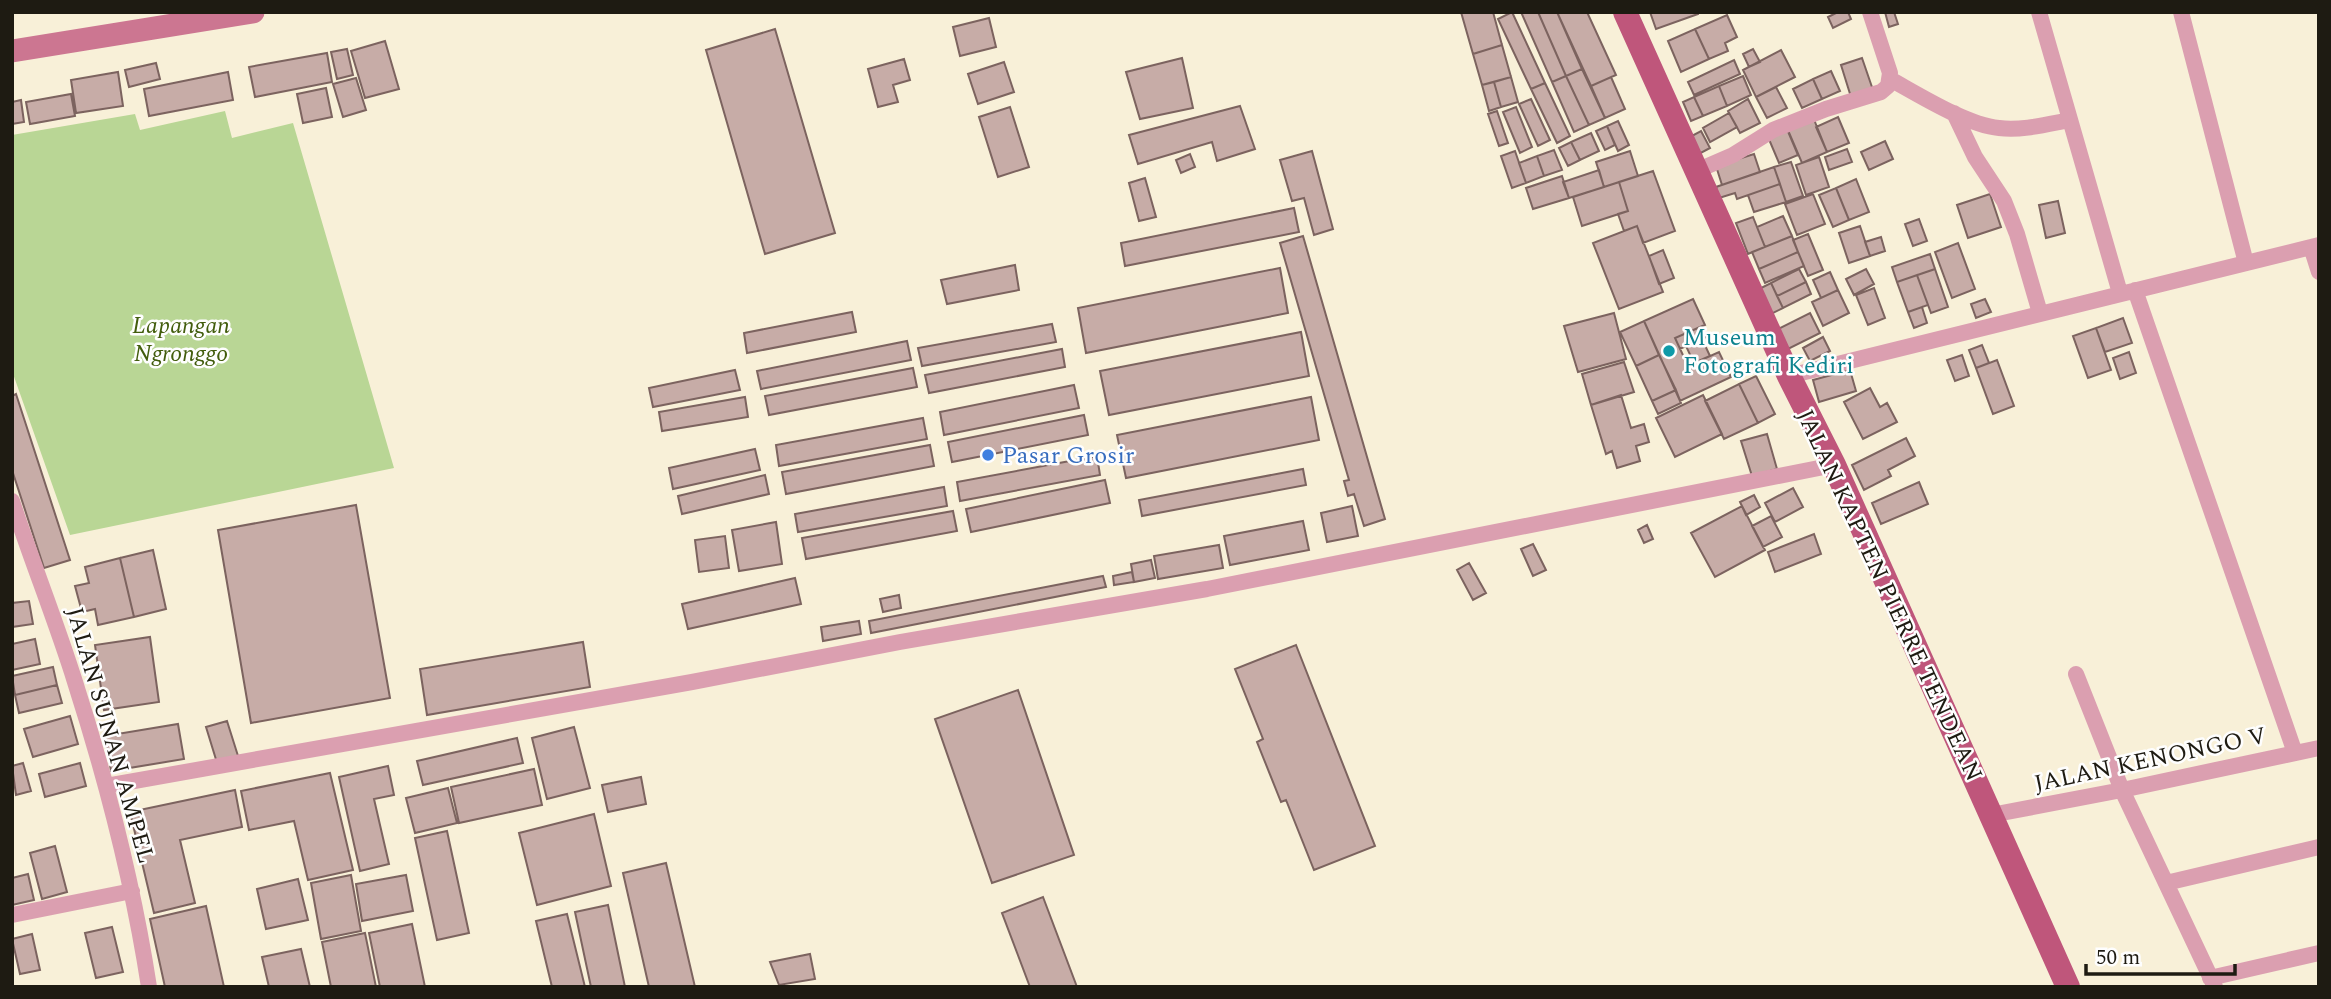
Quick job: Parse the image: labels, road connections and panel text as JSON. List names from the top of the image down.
{
  "streets": {
    "main road": ["JALAN KAPTEN PIERRE TENDEAN"],
    "street": ["JALAN SUNAN AMPEL", "JALAN KENONGO V"]
  },
  "crossings": [
    ["JALAN KAPTEN PIERRE TENDEAN", "JALAN KENONGO V"]
  ],
  "parks": ["Lapangan Ngronggo"],
  "places": ["Museum Fotografi Kediri", "Pasar Grosir"],
  "scale_bar": "50 m"
}
